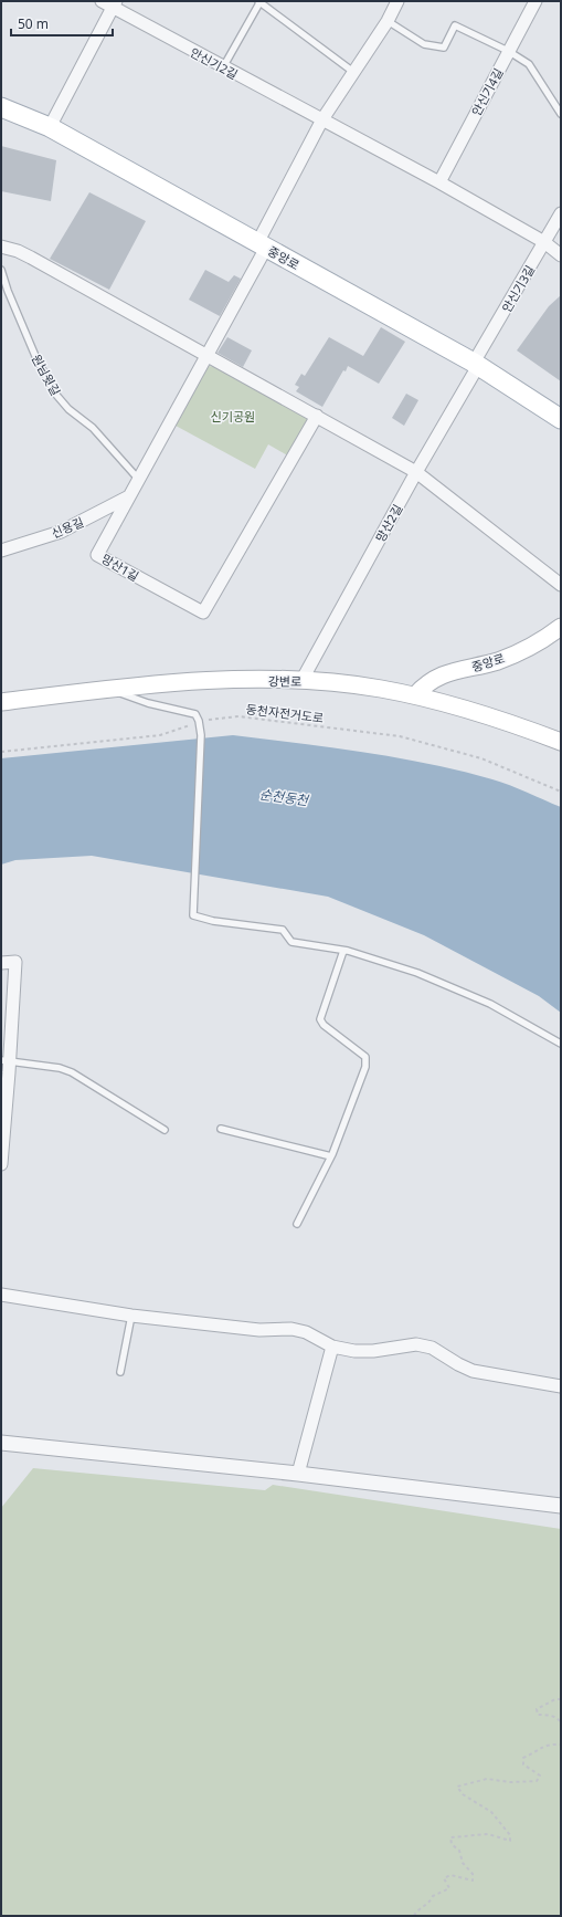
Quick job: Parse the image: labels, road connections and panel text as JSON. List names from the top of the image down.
{
  "streets": {
    "main road": ["중앙로", "강변로"],
    "street": [
      "안신기2길",
      "안신기4길",
      "안신기3길",
      "망산2길",
      "신용길",
      "망산1길"
    ],
    "lane": ["원님윗길"],
    "path": ["동천자전거도로"]
  },
  "crossings": [
    ["중앙로", "안신기3길"],
    ["중앙로", "망산2길"],
    ["중앙로", "망산1길"],
    ["중앙로", "강변로"],
    ["안신기3길", "망산2길"],
    ["원님윗길", "망산1길"],
    ["망산2길", "강변로"],
    ["신용길", "망산1길"]
  ],
  "water": ["순천동천"],
  "parks": ["신기공원"],
  "scale_bar": "50 m"
}
